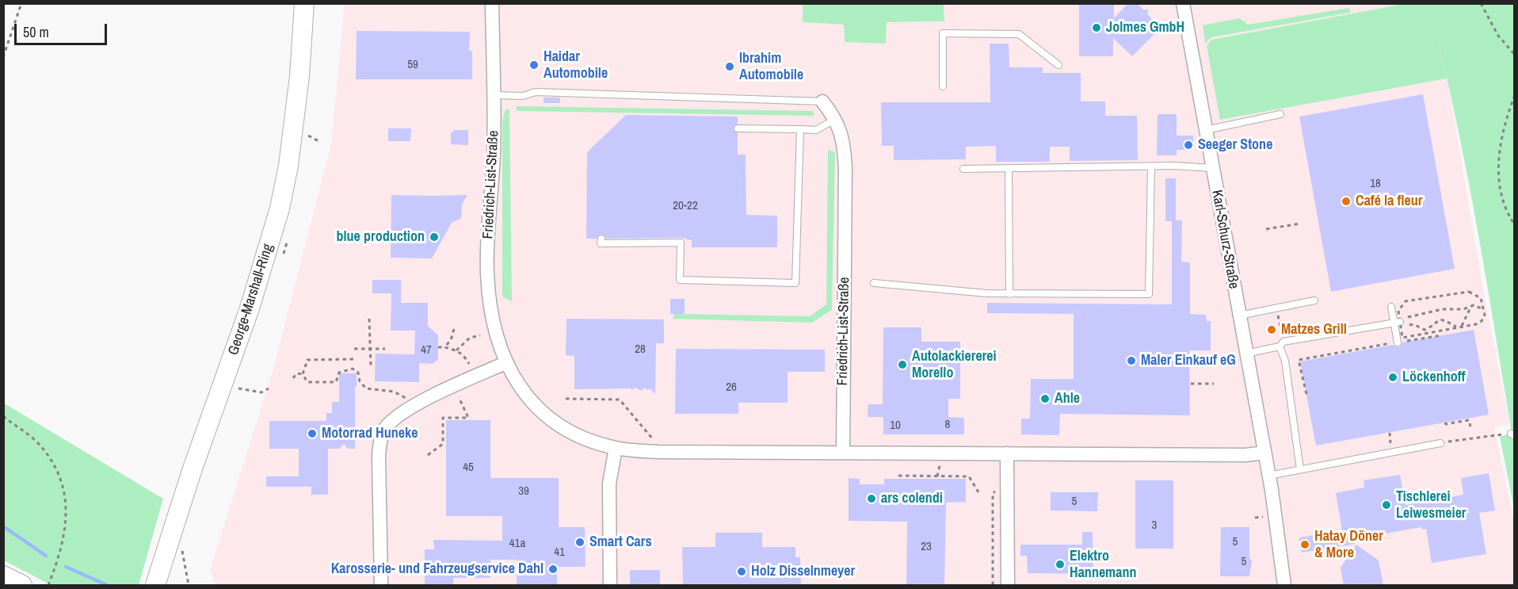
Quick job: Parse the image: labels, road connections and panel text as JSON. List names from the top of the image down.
{
  "streets": {
    "main road": ["George-Marshall-Ring"],
    "street": ["Friedrich-List-Straße", "Karl-Schurz-Straße"]
  },
  "crossings": [
    ["Friedrich-List-Straße", "Karl-Schurz-Straße"]
  ],
  "places": [
    "Jolmes GmbH",
    "Haidar Automobile",
    "Ibrahim Automobile",
    "Seeger Stone",
    "Café la fleur",
    "blue production",
    "Matzes Grill",
    "Maler Einkauf eG",
    "Autolackiererei Morello",
    "Löckenhoff",
    "Ahle",
    "Motorrad Huneke",
    "ars colendi",
    "Tischlerei Leiwesmeier",
    "Smart Cars",
    "Hatay Döner & More",
    "Elektro Hannemann",
    "Karosserie- und Fahrzeugservice Dahl",
    "Holz Disselnmeyer"
  ],
  "house_numbers": [
    "59",
    "18",
    "20-22",
    "28",
    "47",
    "26",
    "8",
    "10",
    "45",
    "39",
    "5",
    "3",
    "5",
    "41a",
    "23",
    "41",
    "5"
  ],
  "scale_bar": "50 m"
}
